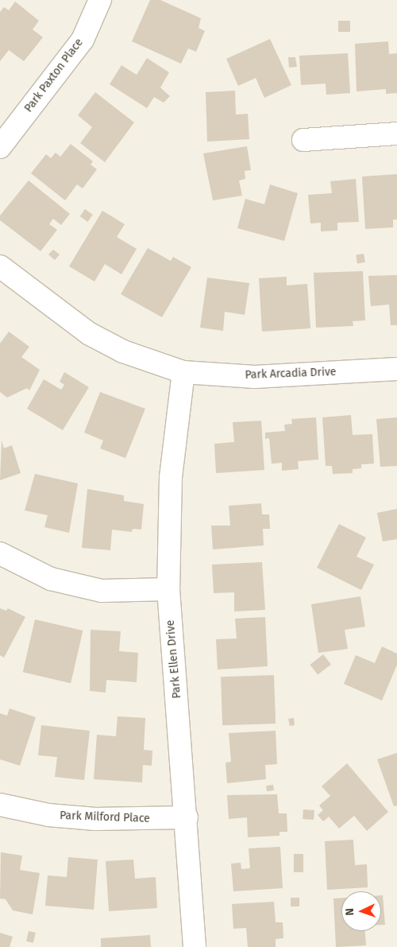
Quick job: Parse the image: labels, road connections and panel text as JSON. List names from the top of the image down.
{
  "streets": {
    "street": [
      "Park Paxton Place",
      "Park Arcadia Drive",
      "Park Ellen Drive",
      "Park Milford Place"
    ]
  },
  "crossings": [
    ["Park Arcadia Drive", "Park Ellen Drive"],
    ["Park Ellen Drive", "Park Milford Place"]
  ],
  "north": "left"
}
